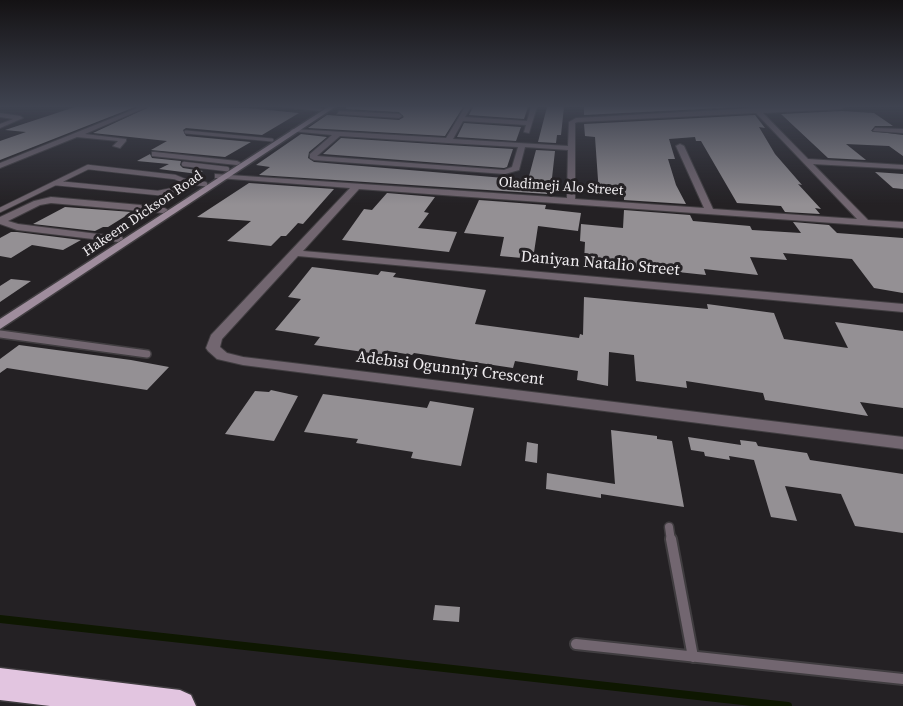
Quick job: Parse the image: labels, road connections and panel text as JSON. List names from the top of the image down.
{
  "streets": {
    "main road": ["Hakeem Dickson Road"],
    "street": ["Oladimeji Alo Street", "Daniyan Natalio Street", "Adebisi Ogunniyi Crescent"]
  },
  "crossings": [
    ["Oladimeji Alo Street", "Hakeem Dickson Road"],
    ["Oladimeji Alo Street", "Adebisi Ogunniyi Crescent"],
    ["Daniyan Natalio Street", "Adebisi Ogunniyi Crescent"]
  ]
}
